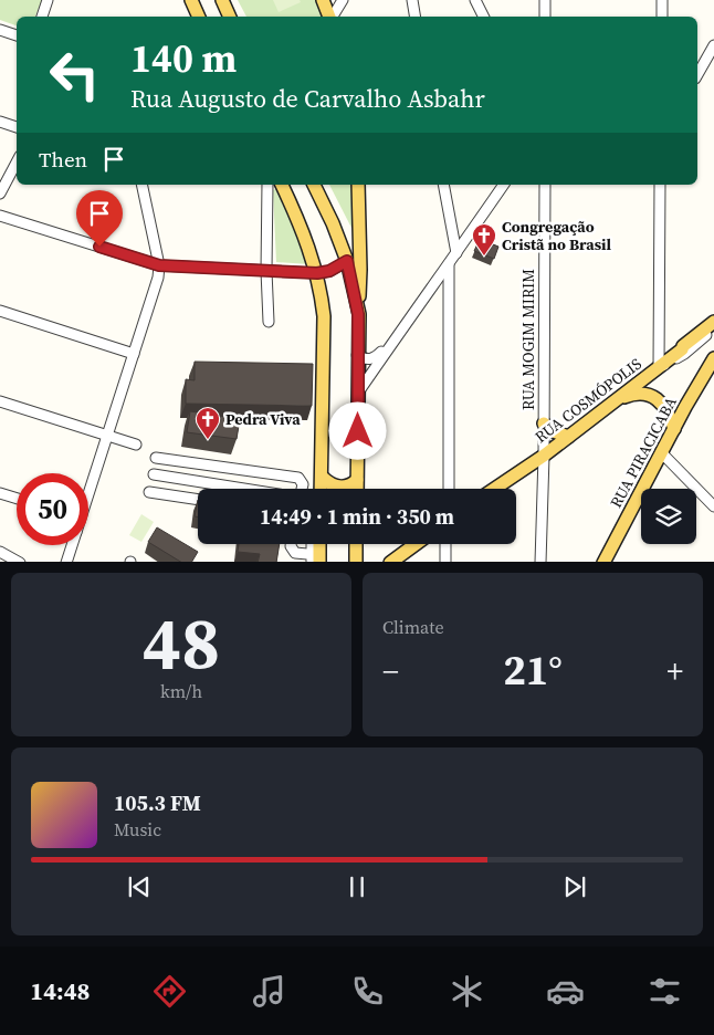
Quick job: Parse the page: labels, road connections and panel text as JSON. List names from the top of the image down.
{
  "streets": {
    "main road": ["RUA COSMÓPOLIS", "RUA PIRACICABA"],
    "street": ["RUA MOGIM MIRIM"]
  },
  "crossings": [
    ["RUA MOGIM MIRIM", "RUA COSMÓPOLIS"]
  ],
  "places": {
    "church": ["Congregação Cristã no Brasil", "Pedra Viva"]
  },
  "page": {
    "turn": ["140 m", "Rua Augusto de Carvalho Asbahr"],
    "then": "Then",
    "limit": "50",
    "trip": "14:49 · 1 min · 350 m",
    "tile": [
      ["48", "km/h"],
      "Climate"
    ],
    "heat": ["−", "21°", "+"],
    "song": ["105.3 FM", "Music"],
    "tabs": "14:48"
  }
}
